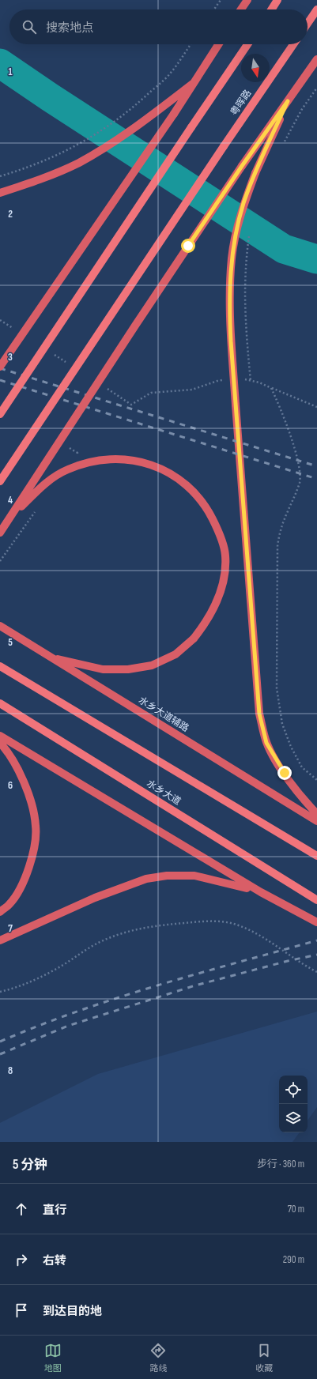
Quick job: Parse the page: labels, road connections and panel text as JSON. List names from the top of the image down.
{
  "streets": {
    "main road": ["粤晖路", "水乡大道辅路", "水乡大道"]
  },
  "north": "bottom",
  "page": {
    "search": "搜索地点",
    "heading": ["5 分钟", "步行 · 360 m"],
    "list": [
      ["直行", "70 m"],
      ["右转", "290 m"],
      "到达目的地"
    ],
    "nav": ["地图", "路线", "收藏"]
  },
  "grid": {
    "rows": [
      "1",
      "2",
      "3",
      "4",
      "5",
      "6",
      "7",
      "8"
    ]
  }
}
